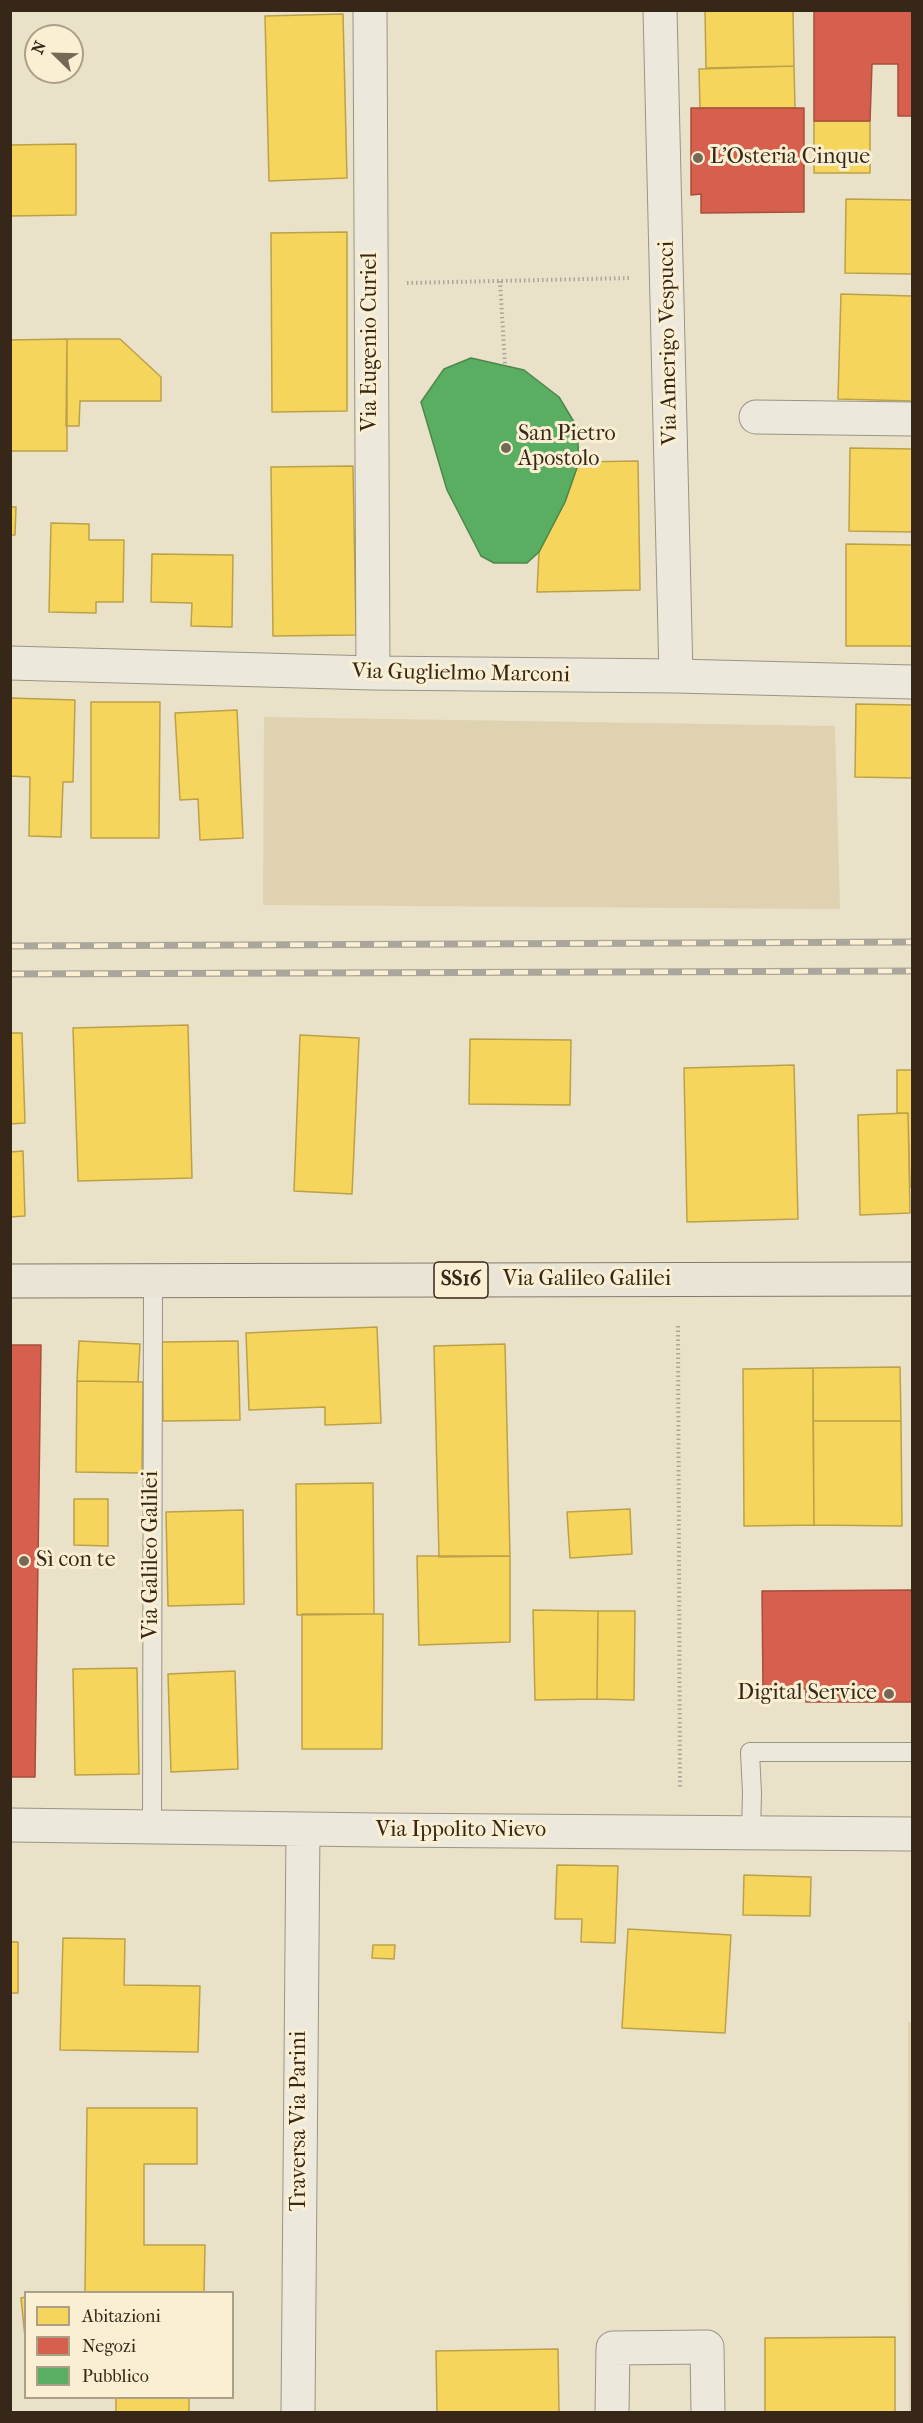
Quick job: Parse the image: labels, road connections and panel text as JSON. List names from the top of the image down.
{
  "streets": {
    "main road": ["SS16", "Via Galileo Galilei"],
    "street": [
      "Via Eugenio Curiel",
      "Via Amerigo Vespucci",
      "Via Guglielmo Marconi",
      "Via Ippolito Nievo",
      "Traversa Via Parini"
    ]
  },
  "crossings": [
    ["Via Eugenio Curiel", "Via Guglielmo Marconi"],
    ["Via Amerigo Vespucci", "Via Guglielmo Marconi"],
    ["Via Galileo Galilei", "Via Ippolito Nievo"],
    ["Via Ippolito Nievo", "Traversa Via Parini"]
  ],
  "places": [
    "L'Osteria Cinque",
    "San Pietro Apostolo",
    "Sì con te",
    "Digital Service"
  ],
  "legend": ["Abitazioni", "Negozi", "Pubblico"],
  "north": "top left"
}
